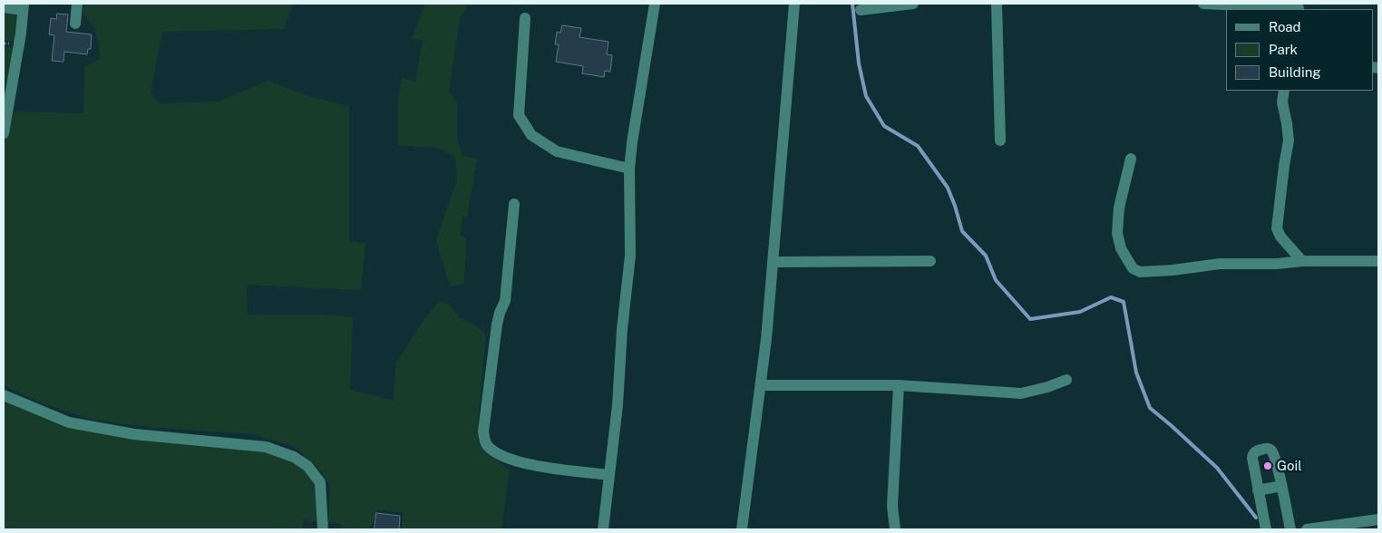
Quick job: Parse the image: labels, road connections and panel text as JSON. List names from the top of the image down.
{
  "places": ["Goil"],
  "legend": ["Road", "Park", "Building"]
}
